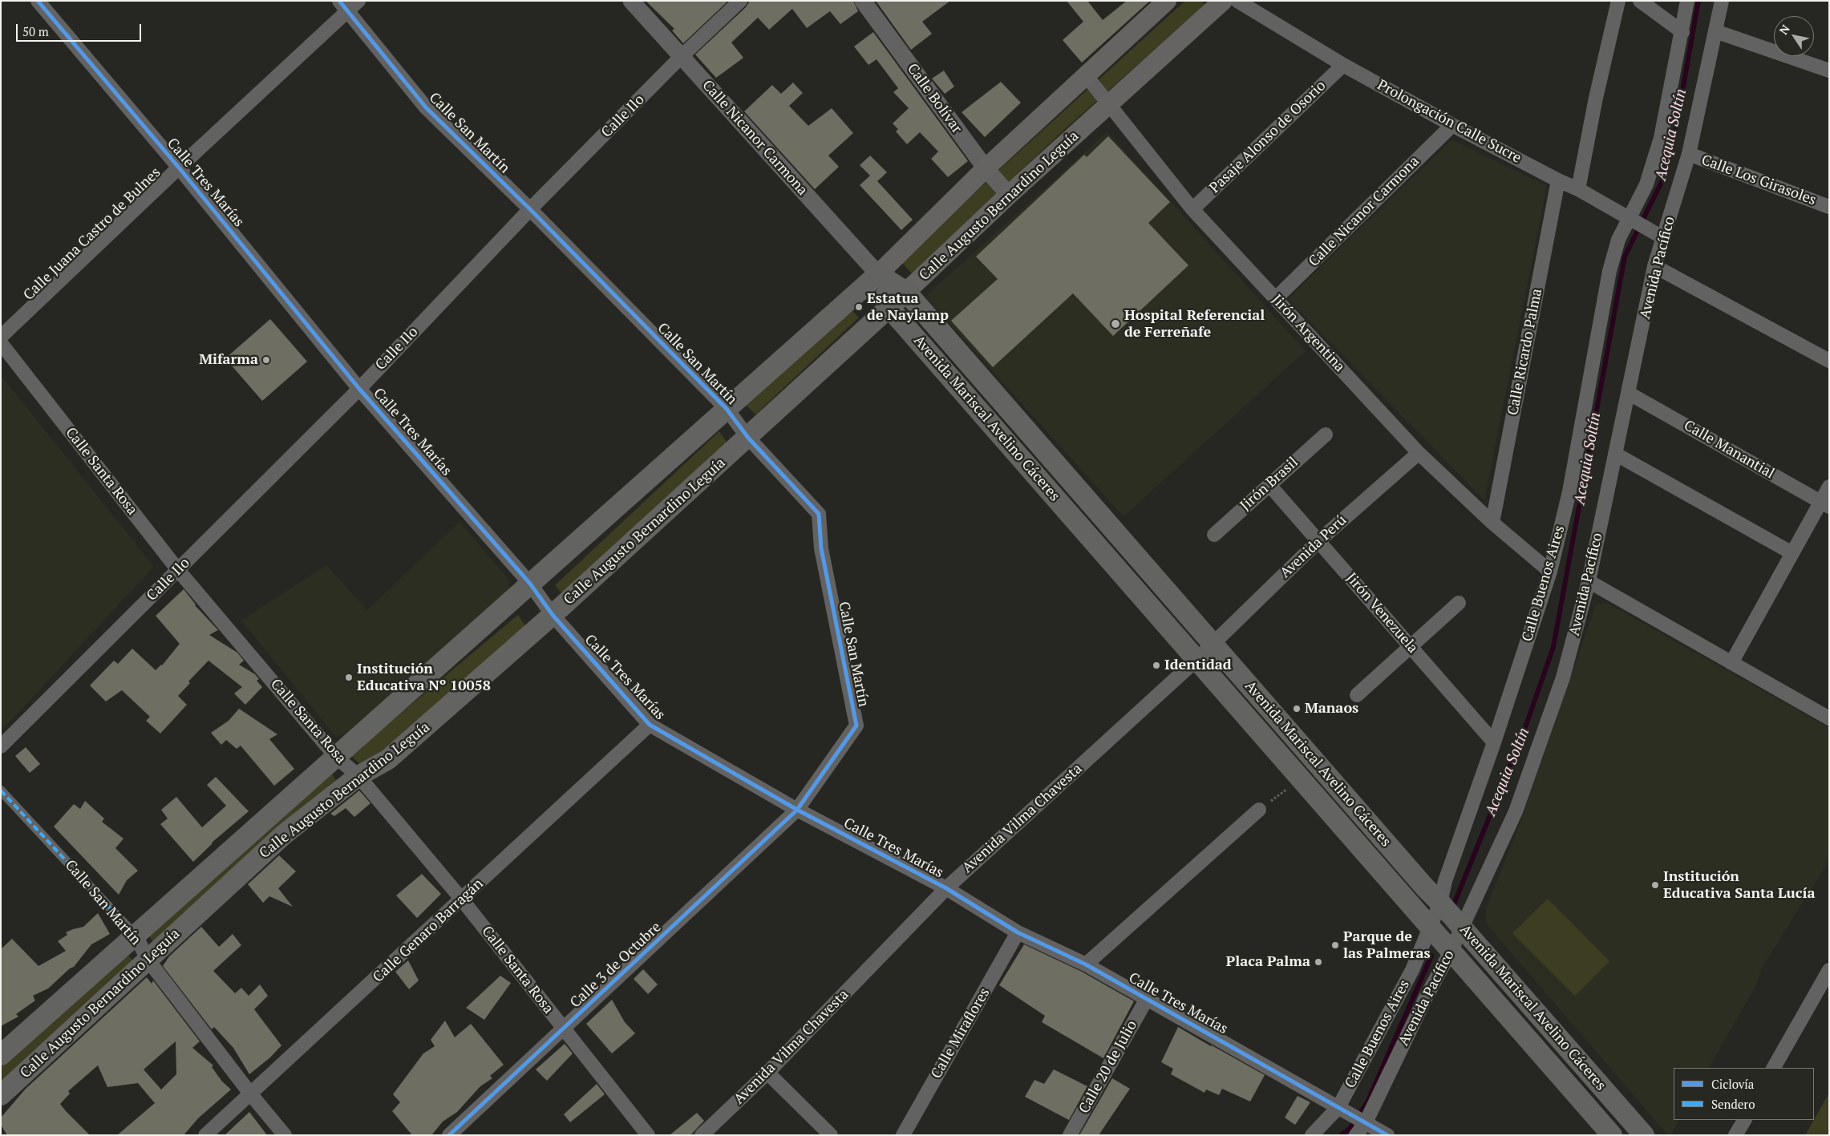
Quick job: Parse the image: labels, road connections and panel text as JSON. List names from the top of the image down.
{
  "streets": {
    "main road": ["Calle Augusto Bernardino Leguía", "Avenida Mariscal Avelino Cáceres"],
    "street": [
      "Calle Bolívar",
      "Calle Ilo",
      "Prolongación Calle Sucre",
      "Calle San Martín",
      "Pasaje Alonso de Osorio",
      "Calle Nicanor Carmona",
      "Calle Los Girasoles",
      "Calle Tres Marías",
      "Calle Juana Castro de Bulnes",
      "Avenida Pacífico",
      "Jirón Argentina",
      "Calle Ricardo Palma",
      "Calle Manantial",
      "Calle Santa Rosa",
      "Jirón Brasil",
      "Avenida Perú",
      "Calle Buenos Aires",
      "Jirón Venezuela",
      "Avenida Vilma Chavesta",
      "Calle Genaro Barragán",
      "Calle 3 de Octubre",
      "Calle Miraflores",
      "Calle 20 de Julio"
    ]
  },
  "crossings": [
    ["Calle Bolívar", "Calle Augusto Bernardino Leguía"],
    ["Calle Ilo", "Calle San Martín"],
    ["Calle Ilo", "Calle Nicanor Carmona"],
    ["Calle Ilo", "Calle Tres Marías"],
    ["Calle Ilo", "Calle Santa Rosa"],
    ["Prolongación Calle Sucre", "Pasaje Alonso de Osorio"],
    ["Prolongación Calle Sucre", "Calle Nicanor Carmona"],
    ["Prolongación Calle Sucre", "Avenida Pacífico"],
    ["Prolongación Calle Sucre", "Calle Ricardo Palma"],
    ["Prolongación Calle Sucre", "Calle Buenos Aires"],
    ["Calle San Martín", "Calle Tres Marías"],
    ["Calle San Martín", "Calle Augusto Bernardino Leguía"],
    ["Calle San Martín", "Calle Juana Castro de Bulnes"],
    ["Calle San Martín", "Calle Genaro Barragán"],
    ["Calle San Martín", "Calle 3 de Octubre"],
    ["Pasaje Alonso de Osorio", "Jirón Argentina"],
    ["Calle Nicanor Carmona", "Calle Augusto Bernardino Leguía"],
    ["Calle Nicanor Carmona", "Jirón Argentina"],
    ["Calle Nicanor Carmona", "Avenida Mariscal Avelino Cáceres"],
    ["Calle Los Girasoles", "Avenida Pacífico"],
    ["Calle Tres Marías", "Calle Augusto Bernardino Leguía"],
    ["Calle Tres Marías", "Calle Juana Castro de Bulnes"],
    ["Calle Tres Marías", "Avenida Pacífico"],
    ["Calle Tres Marías", "Calle Buenos Aires"],
    ["Calle Tres Marías", "Avenida Vilma Chavesta"],
    ["Calle Tres Marías", "Calle Genaro Barragán"],
    ["Calle Tres Marías", "Calle 3 de Octubre"],
    ["Calle Tres Marías", "Calle Miraflores"],
    ["Calle Tres Marías", "Calle 20 de Julio"],
    ["Calle Augusto Bernardino Leguía", "Jirón Argentina"],
    ["Calle Augusto Bernardino Leguía", "Avenida Mariscal Avelino Cáceres"],
    ["Calle Augusto Bernardino Leguía", "Calle Santa Rosa"],
    ["Avenida Pacífico", "Avenida Mariscal Avelino Cáceres"],
    ["Avenida Pacífico", "Calle Manantial"],
    ["Jirón Argentina", "Calle Ricardo Palma"],
    ["Jirón Argentina", "Avenida Perú"],
    ["Jirón Argentina", "Calle Buenos Aires"],
    ["Avenida Mariscal Avelino Cáceres", "Avenida Perú"],
    ["Avenida Mariscal Avelino Cáceres", "Calle Buenos Aires"],
    ["Avenida Mariscal Avelino Cáceres", "Avenida Vilma Chavesta"],
    ["Calle Santa Rosa", "Calle Genaro Barragán"],
    ["Calle Santa Rosa", "Calle 3 de Octubre"],
    ["Jirón Brasil", "Jirón Venezuela"],
    ["Avenida Perú", "Jirón Venezuela"],
    ["Avenida Perú", "Avenida Vilma Chavesta"],
    ["Calle Buenos Aires", "Jirón Venezuela"]
  ],
  "water": ["Acequia Soltín"],
  "places": [
    "Estatua de Naylamp",
    "Hospital Referencial de Ferreñafe",
    "Mifarma",
    "Identidad",
    "Institución Educativa Nº 10058",
    "Manaos",
    "Institución Educativa Santa Lucía",
    "Parque de las Palmeras",
    "Placa Palma"
  ],
  "legend": ["Ciclovía", "Sendero"],
  "scale_bar": "50 m",
  "north": "top left"
}
